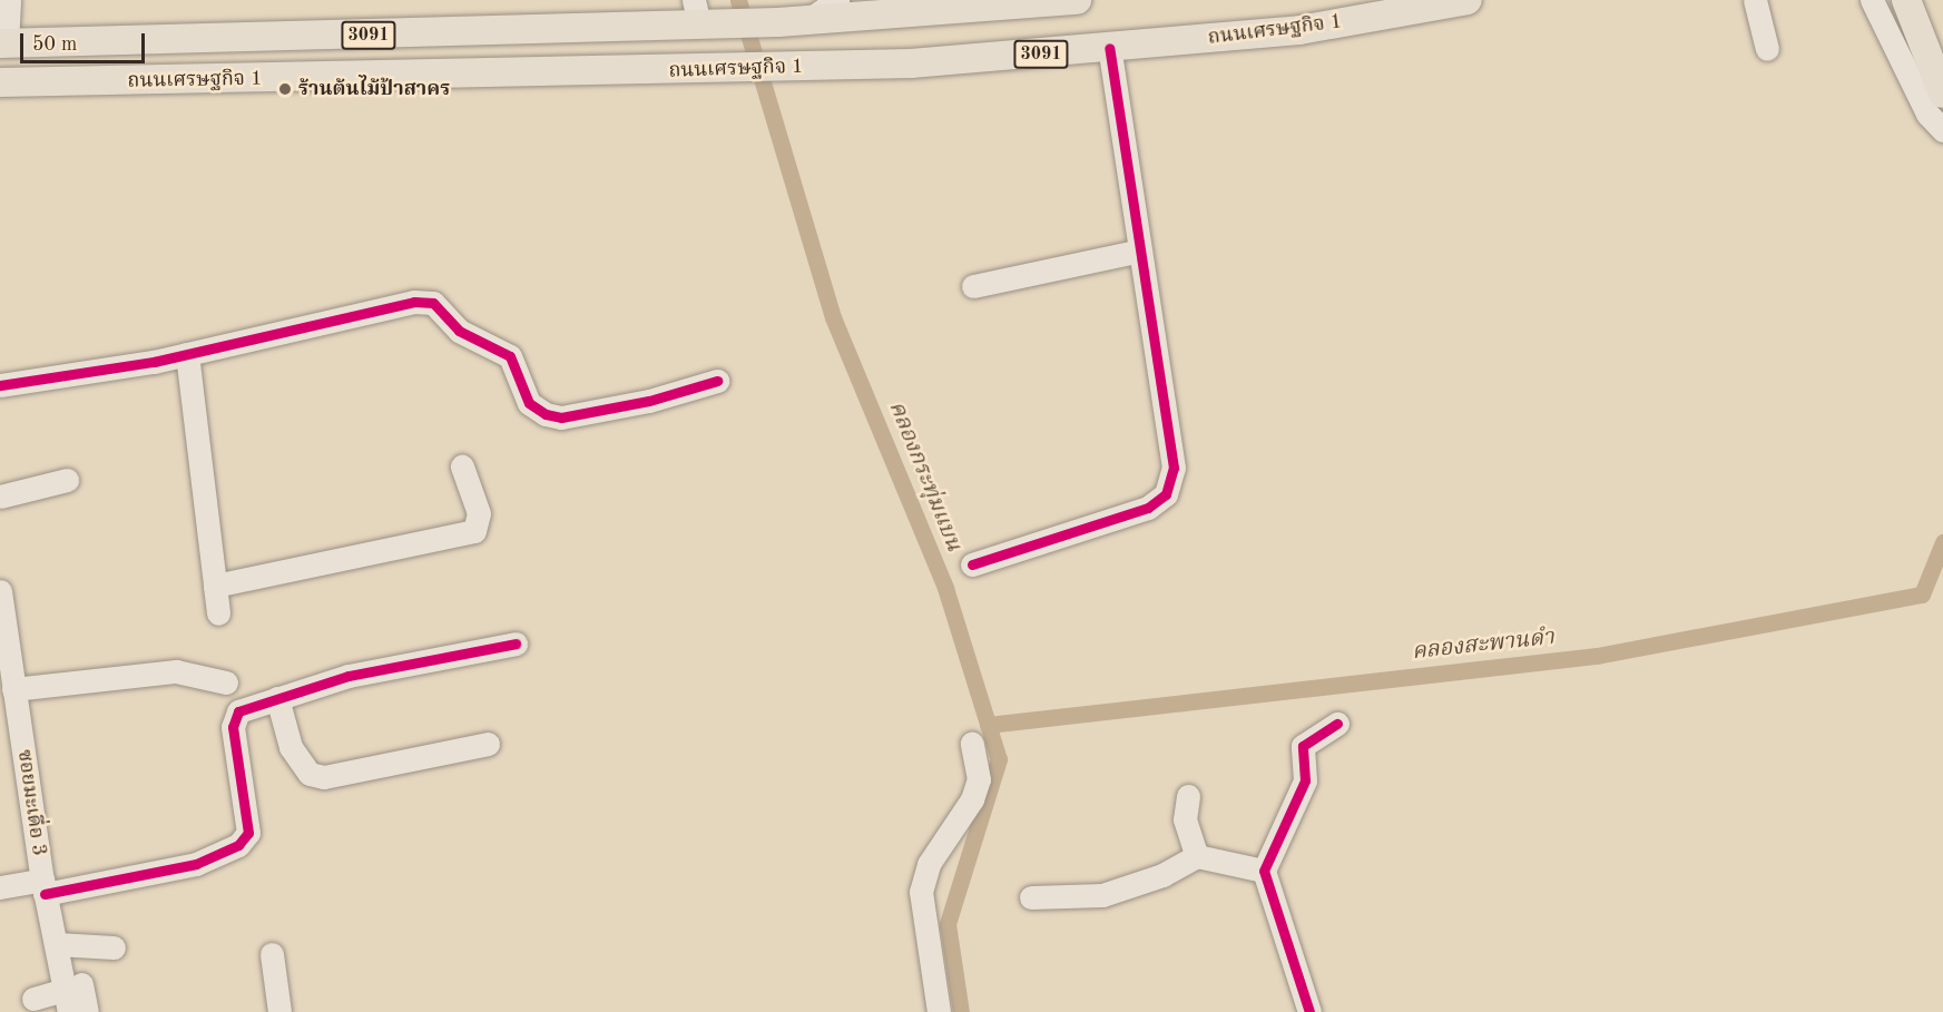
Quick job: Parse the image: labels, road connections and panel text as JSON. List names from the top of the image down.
{
  "streets": {
    "main road": ["ถนนเศรษฐกิจ 1", "3091"],
    "street": ["ซอยมะเดื่อ 3"]
  },
  "water": ["คลองกระทุ่มแบน", "คลองสะพานดำ"],
  "places": ["ร้านต้นไม้ป้าสาคร"],
  "scale_bar": "50 m"
}
